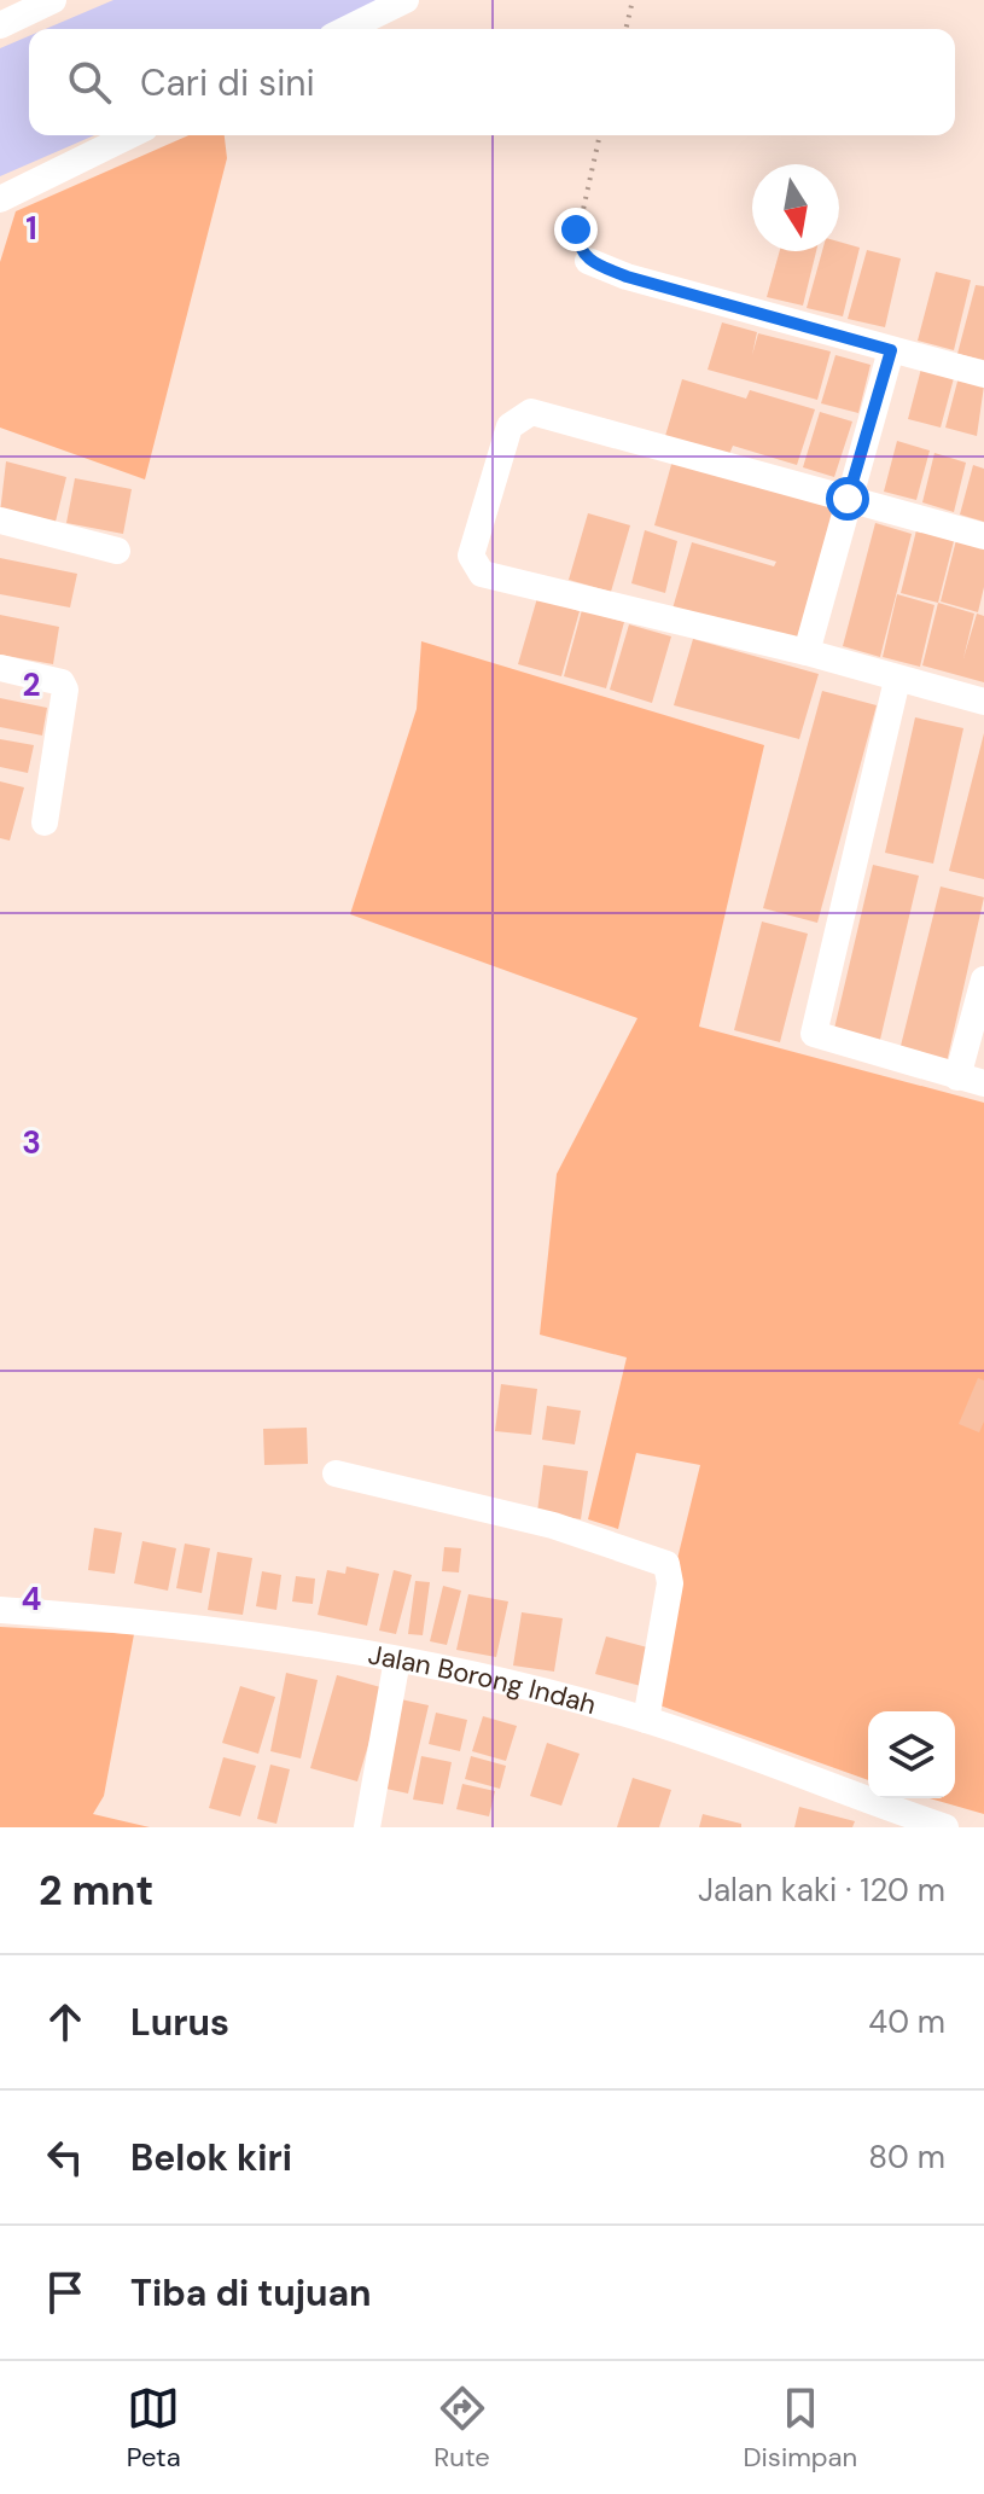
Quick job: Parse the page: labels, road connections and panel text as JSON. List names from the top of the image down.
{
  "streets": {
    "street": ["Jalan Borong Indah"]
  },
  "north": "bottom",
  "page": {
    "search": "Cari di sini",
    "heading": ["2 mnt", "Jalan kaki · 120 m"],
    "list": [
      ["Lurus", "40 m"],
      ["Belok kiri", "80 m"],
      "Tiba di tujuan"
    ],
    "nav": ["Peta", "Rute", "Disimpan"]
  },
  "grid": {
    "rows": [
      "1",
      "2",
      "3",
      "4"
    ]
  }
}
